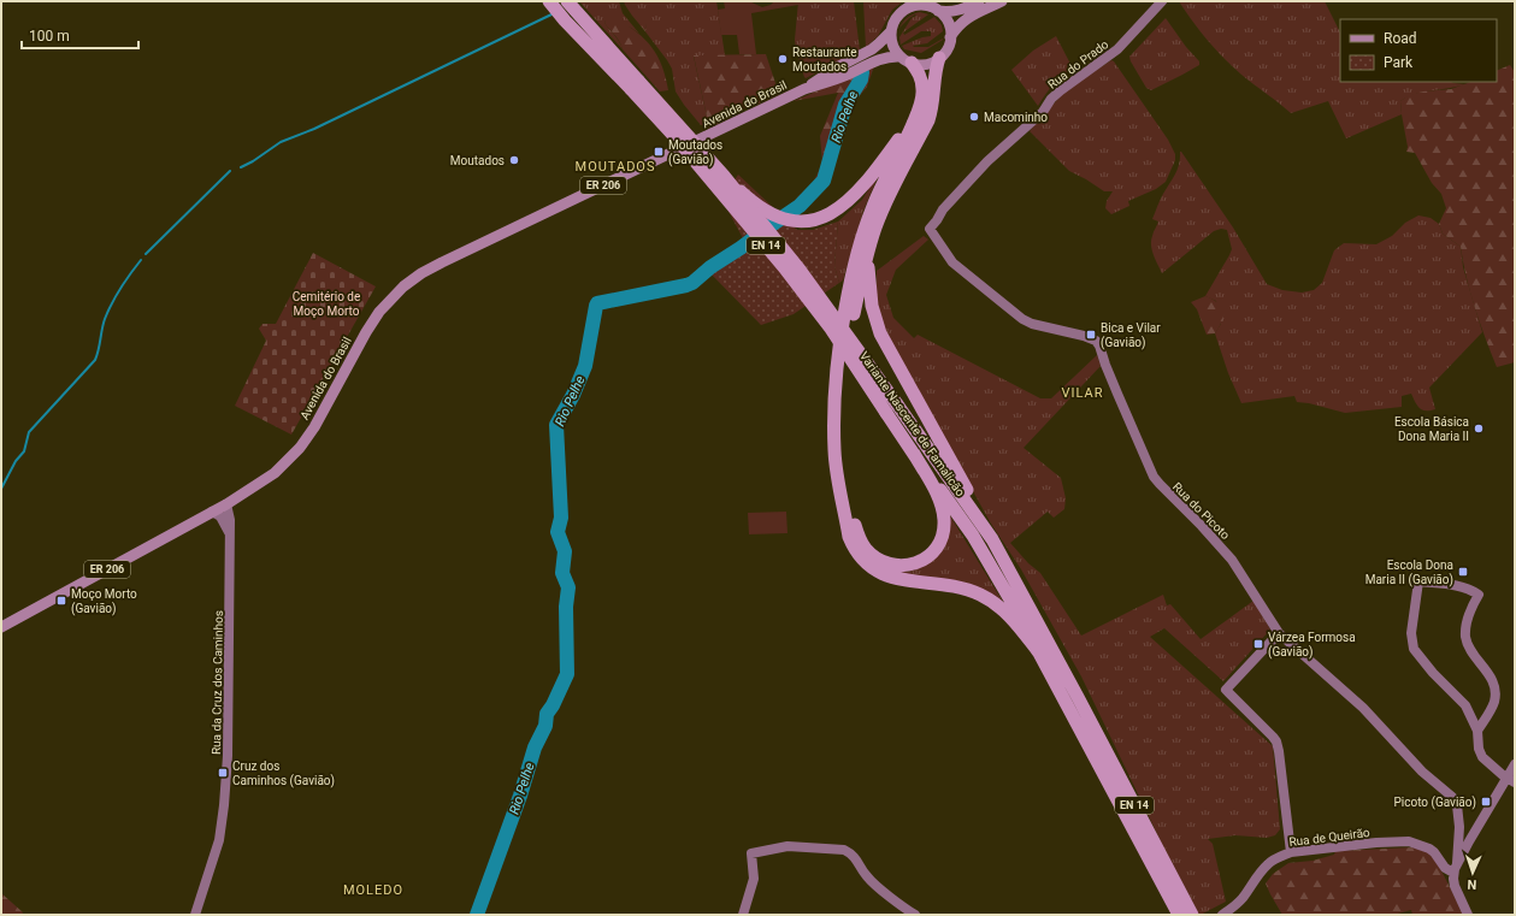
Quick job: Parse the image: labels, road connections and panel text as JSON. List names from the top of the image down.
{
  "streets": {
    "highway": ["EN 14", "Variante Nascente de Famalicão"],
    "main road": ["Avenida do Brasil", "ER 206"],
    "street": [
      "Rua do Prado",
      "Rua do Picoto",
      "Rua da Cruz dos Caminhos",
      "Rua de Queirão"
    ]
  },
  "crossings": [
    ["Rua do Prado", "Rua do Picoto"],
    ["Avenida do Brasil", "Rua da Cruz dos Caminhos"]
  ],
  "districts": ["MOUTADOS", "VILAR", "MOLEDO"],
  "water": ["Rio Pelhe"],
  "parks": ["Cemitério de Moço Morto"],
  "places": {
    "other": [
      "Restaurante Moutados",
      "Macominho",
      "Moutados",
      "Escola Básica Dona Maria II"
    ],
    "transit": [
      "Moutados (Gavião)",
      "Bica e Vilar (Gavião)",
      "Escola Dona Maria II (Gavião)",
      "Moço Morto (Gavião)",
      "Várzea Formosa (Gavião)",
      "Cruz dos Caminhos (Gavião)",
      "Picoto (Gavião)"
    ]
  },
  "legend": ["Road", "Park"],
  "scale_bar": "100 m",
  "north": "bottom"
}
